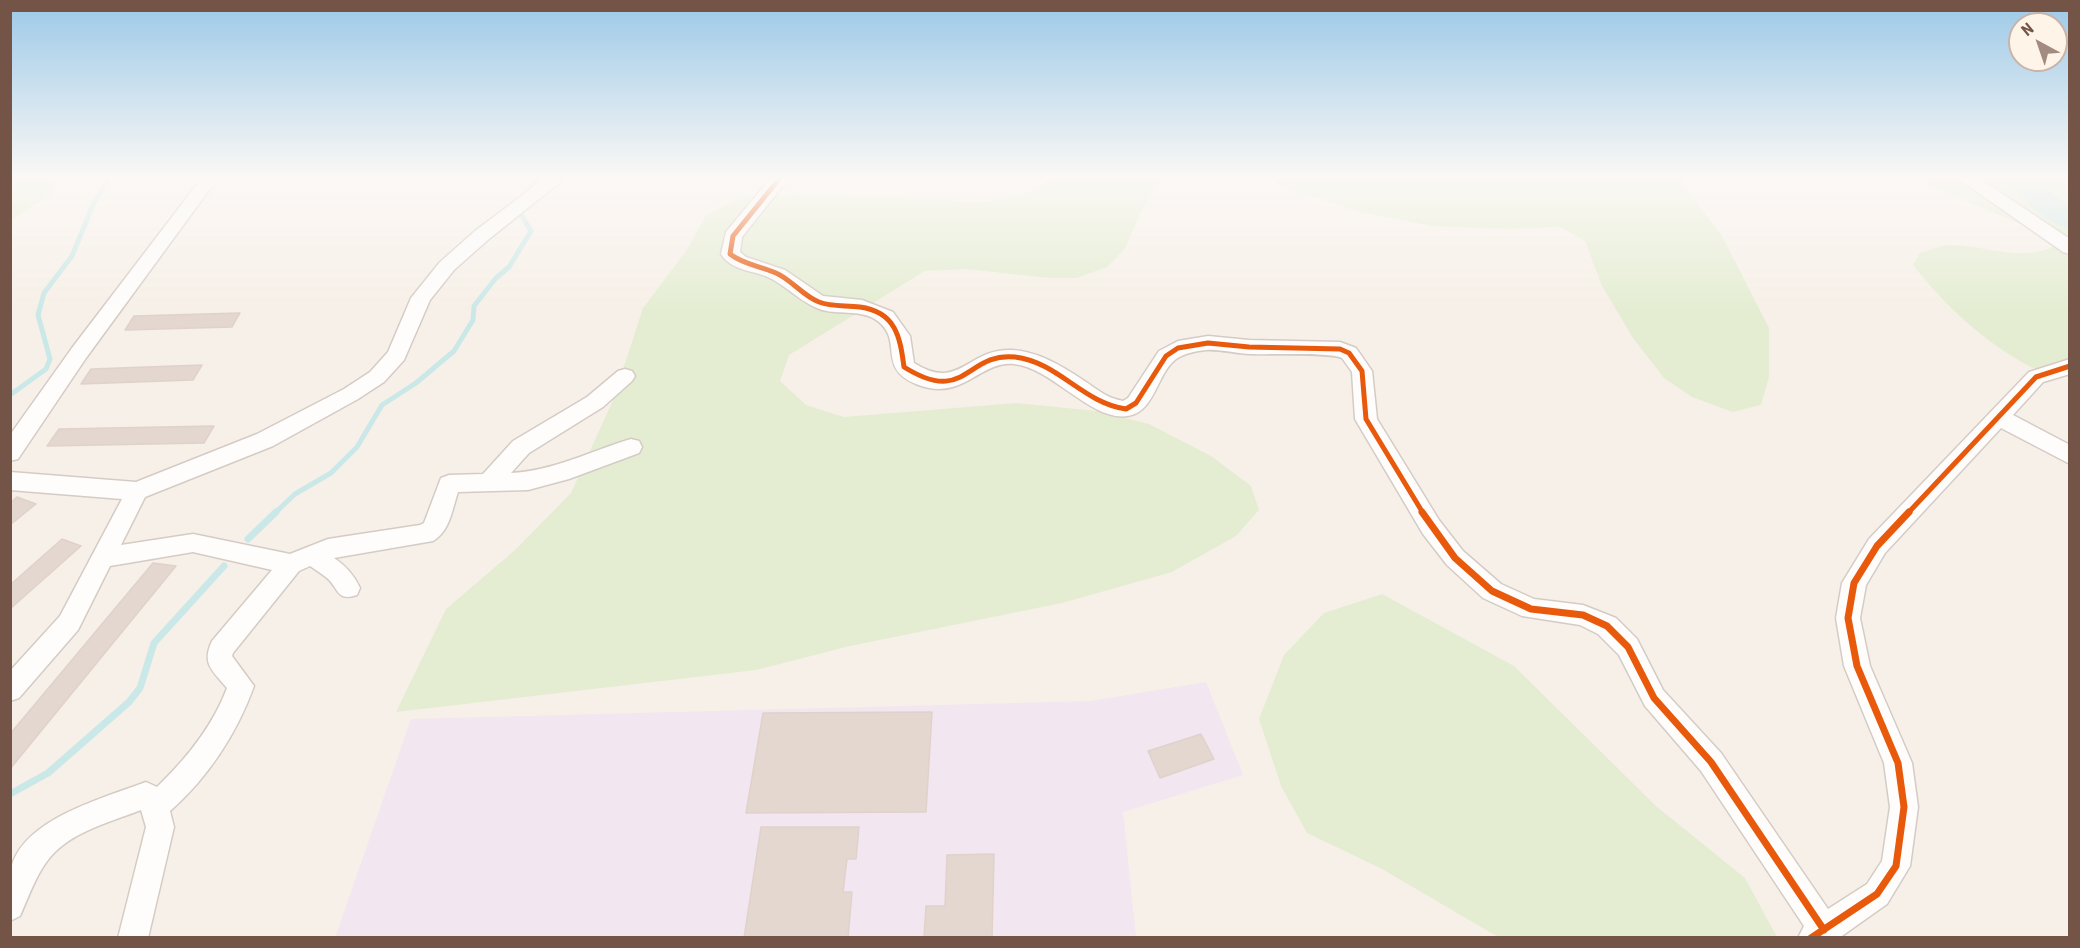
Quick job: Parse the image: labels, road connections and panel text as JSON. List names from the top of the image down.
{
  "north": "top left"
}
